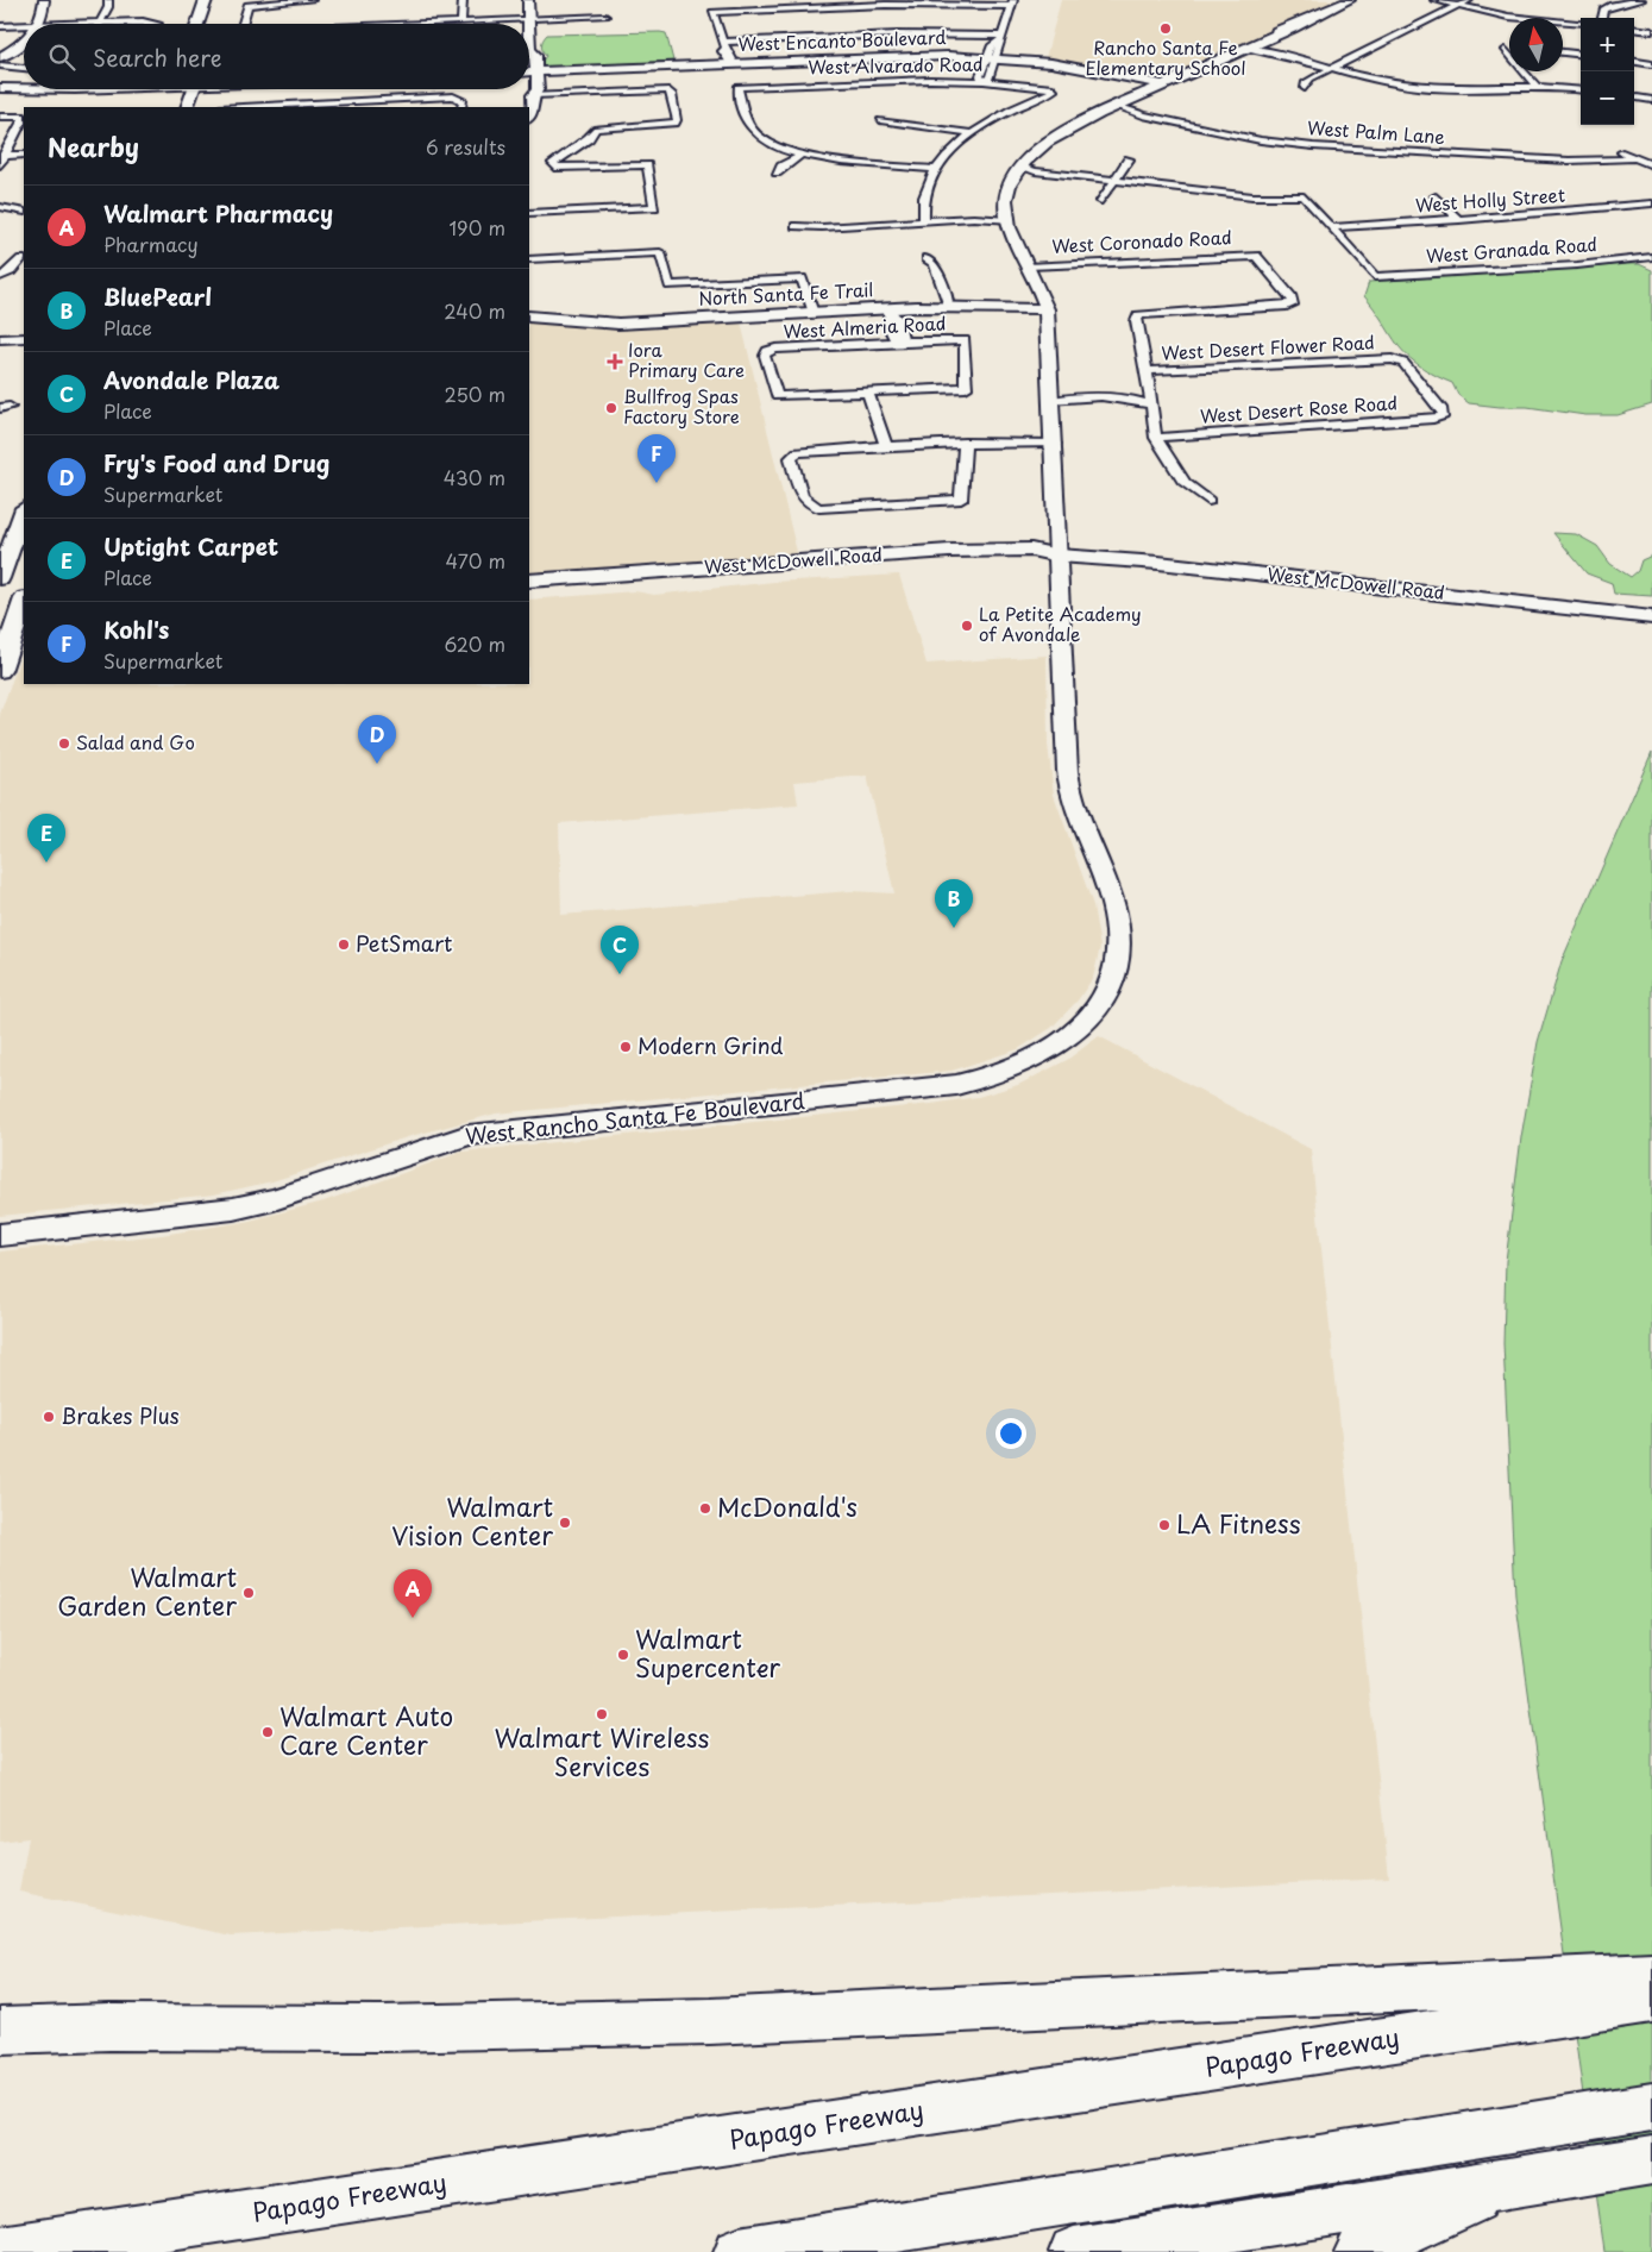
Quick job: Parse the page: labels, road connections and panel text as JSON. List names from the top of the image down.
{
  "streets": {
    "highway": ["Papago Freeway"],
    "main road": ["West McDowell Road"],
    "street": [
      "West Encanto Boulevard",
      "West Alvarado Road",
      "West Palm Lane",
      "West Holly Street",
      "West Coronado Road",
      "West Granada Road",
      "North Santa Fe Trail",
      "West Almeria Road",
      "West Desert Flower Road",
      "West Desert Rose Road",
      "West Rancho Santa Fe Boulevard"
    ]
  },
  "crossings": [
    ["West Holly Street", "West Granada Road"],
    ["West Coronado Road", "West Desert Flower Road"],
    ["West Coronado Road", "West Rancho Santa Fe Boulevard"],
    ["North Santa Fe Trail", "West Rancho Santa Fe Boulevard"],
    ["West Desert Flower Road", "West Desert Rose Road"],
    ["West McDowell Road", "West Rancho Santa Fe Boulevard"]
  ],
  "places": {
    "other": [
      "Rancho Santa Fe Elementary School",
      "Bullfrog Spas Factory Store",
      "La Petite Academy of Avondale",
      "Salad and Go",
      "PetSmart",
      "Modern Grind",
      "Brakes Plus",
      "McDonald's",
      "Walmart Vision Center",
      "LA Fitness",
      "Walmart Garden Center",
      "Walmart Supercenter",
      "Walmart Wireless Services",
      "Walmart Auto Care Center"
    ],
    "health": ["Iora Primary Care"]
  },
  "north": "top",
  "page": {
    "map_buttons": ["+", "−"],
    "search": "Search here",
    "heading": ["Nearby", "6 results"],
    "list": [
      {
        "mark": "A",
        "name": "Walmart Pharmacy",
        "note": "Pharmacy",
        "value": "190 m"
      },
      {
        "mark": "B",
        "name": "BluePearl",
        "note": "Place",
        "value": "240 m"
      },
      {
        "mark": "C",
        "name": "Avondale Plaza",
        "note": "Place",
        "value": "250 m"
      },
      {
        "mark": "D",
        "name": "Fry's Food and Drug",
        "note": "Supermarket",
        "value": "430 m"
      },
      {
        "mark": "E",
        "name": "Uptight Carpet",
        "note": "Place",
        "value": "470 m"
      },
      {
        "mark": "F",
        "name": "Kohl's",
        "note": "Supermarket",
        "value": "620 m"
      }
    ],
    "pins": [
      "F",
      "D",
      "E",
      "B",
      "C",
      "A"
    ]
  }
}
